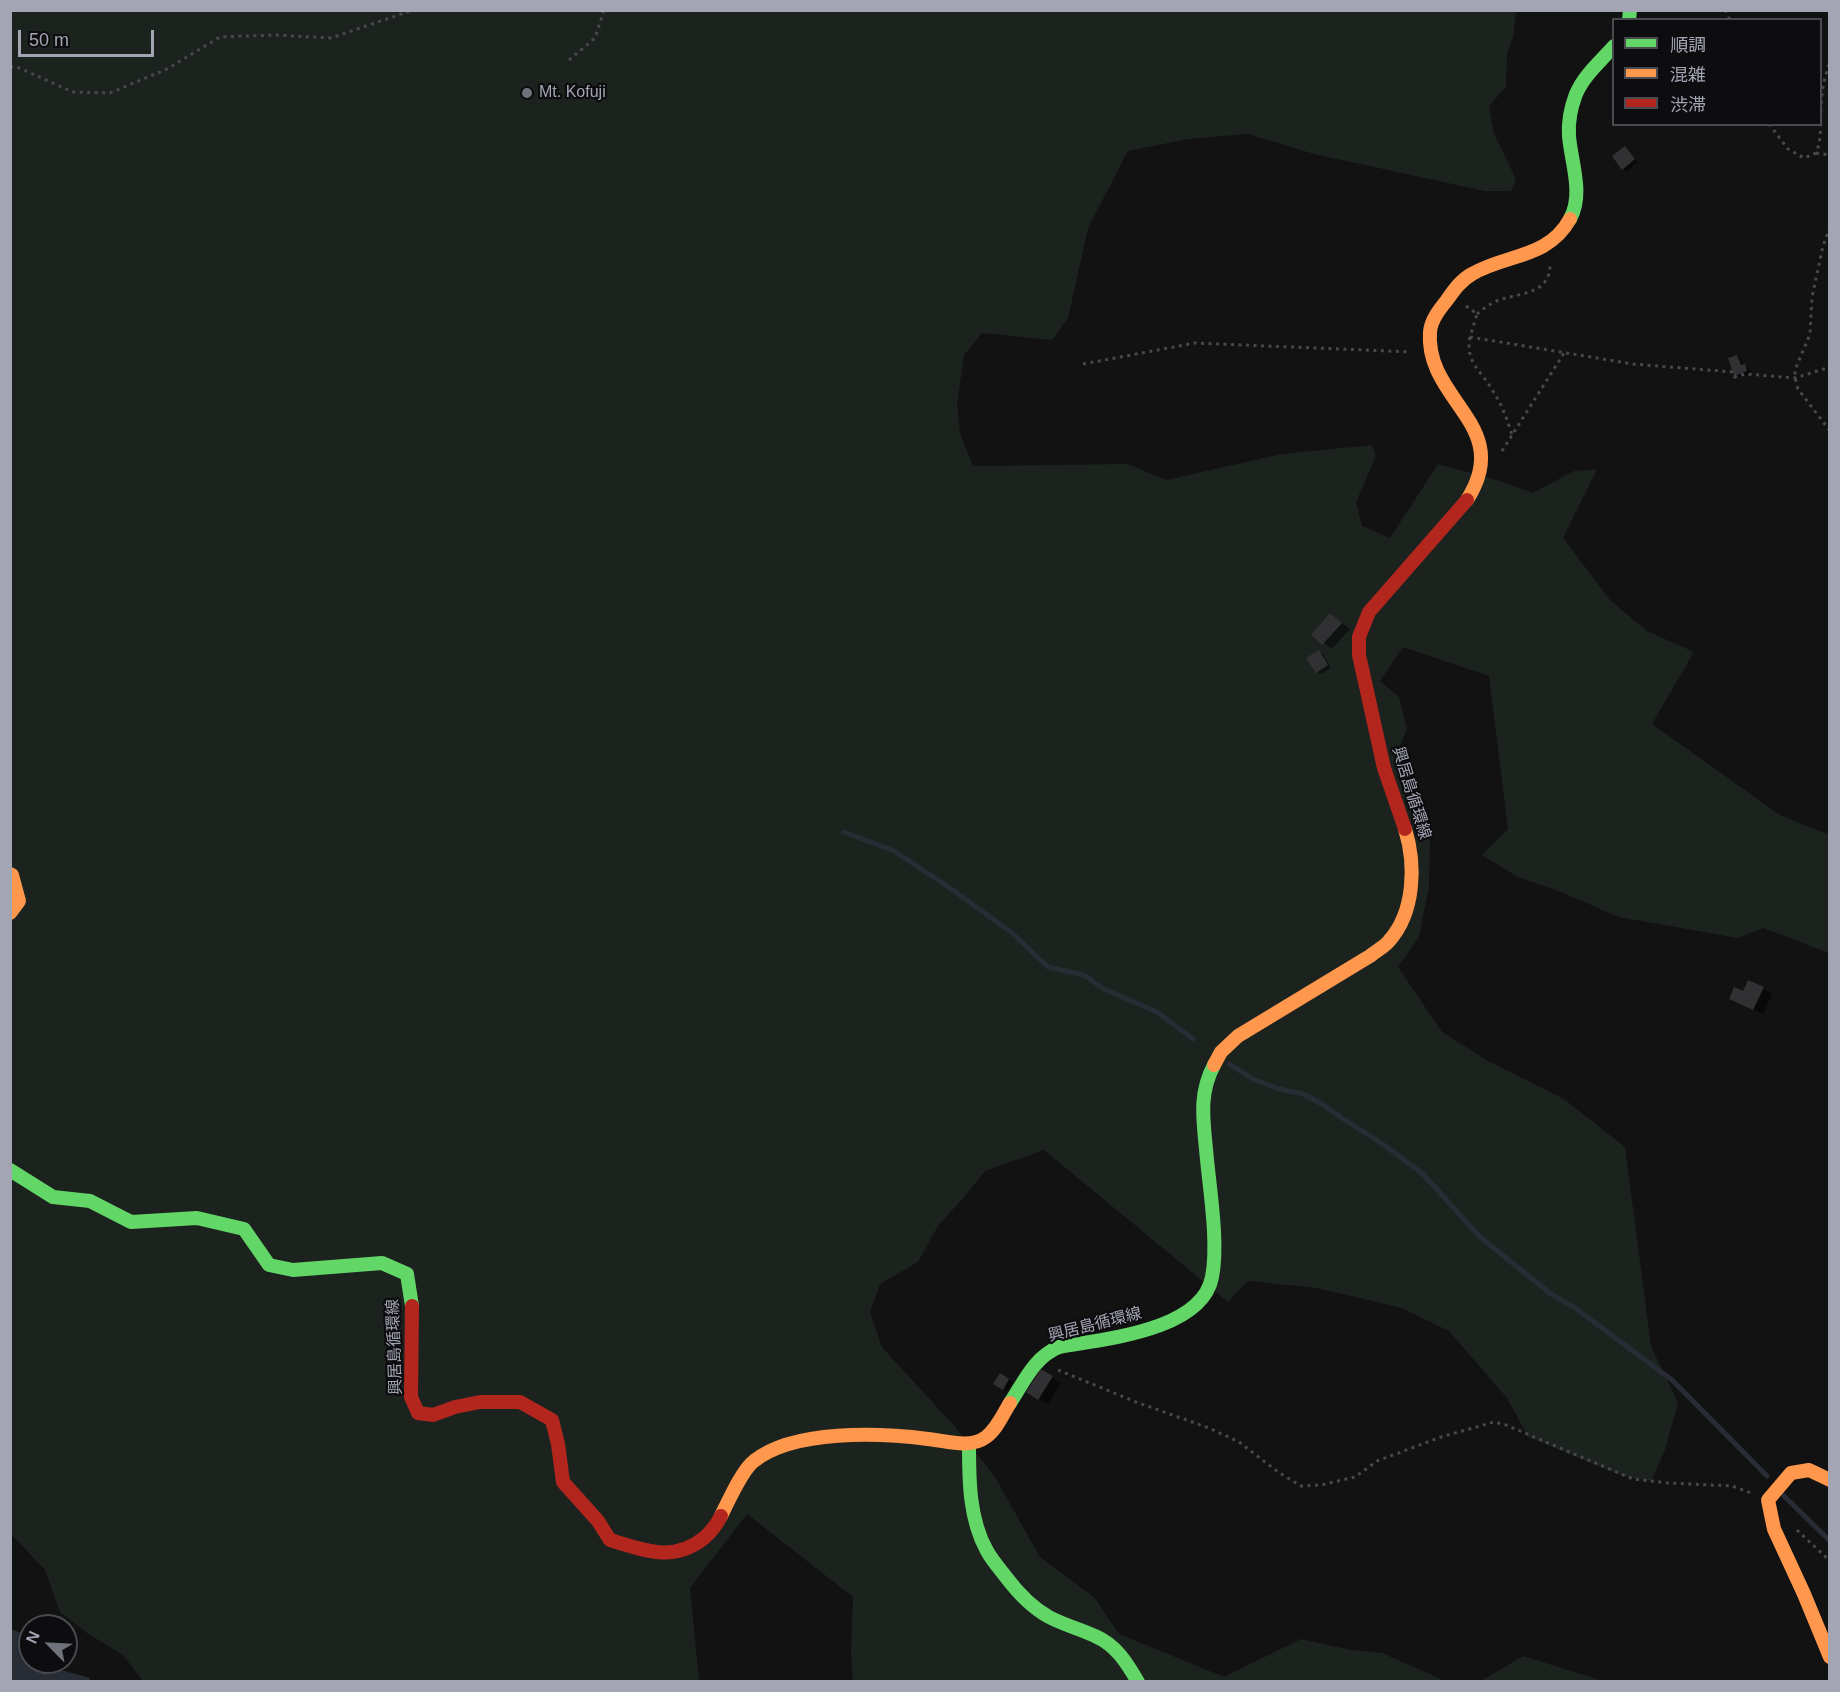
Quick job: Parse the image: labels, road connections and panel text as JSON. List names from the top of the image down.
{
  "streets": {
    "main road": ["興居島循環線"]
  },
  "places": ["Mt. Kofuji"],
  "legend": ["順調", "混雑", "渋滞"],
  "scale_bar": "50 m",
  "north": "top left"
}
